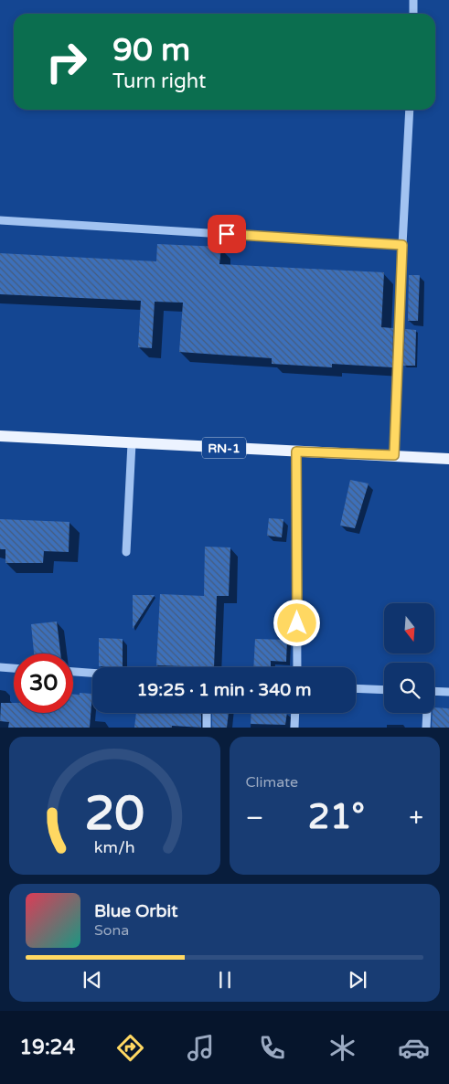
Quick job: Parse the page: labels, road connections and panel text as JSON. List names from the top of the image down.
{
  "streets": {
    "main road": ["RN-1"]
  },
  "north": "bottom",
  "page": {
    "turn": ["90 m", "Turn right"],
    "limit": "30",
    "trip": "19:25 · 1 min · 340 m",
    "tile": "Climate",
    "heat": ["−", "21°", "+"],
    "song": ["Blue Orbit", "Sona"],
    "tabs": "19:24",
    "gauge": ["20", "km/h"]
  }
}
